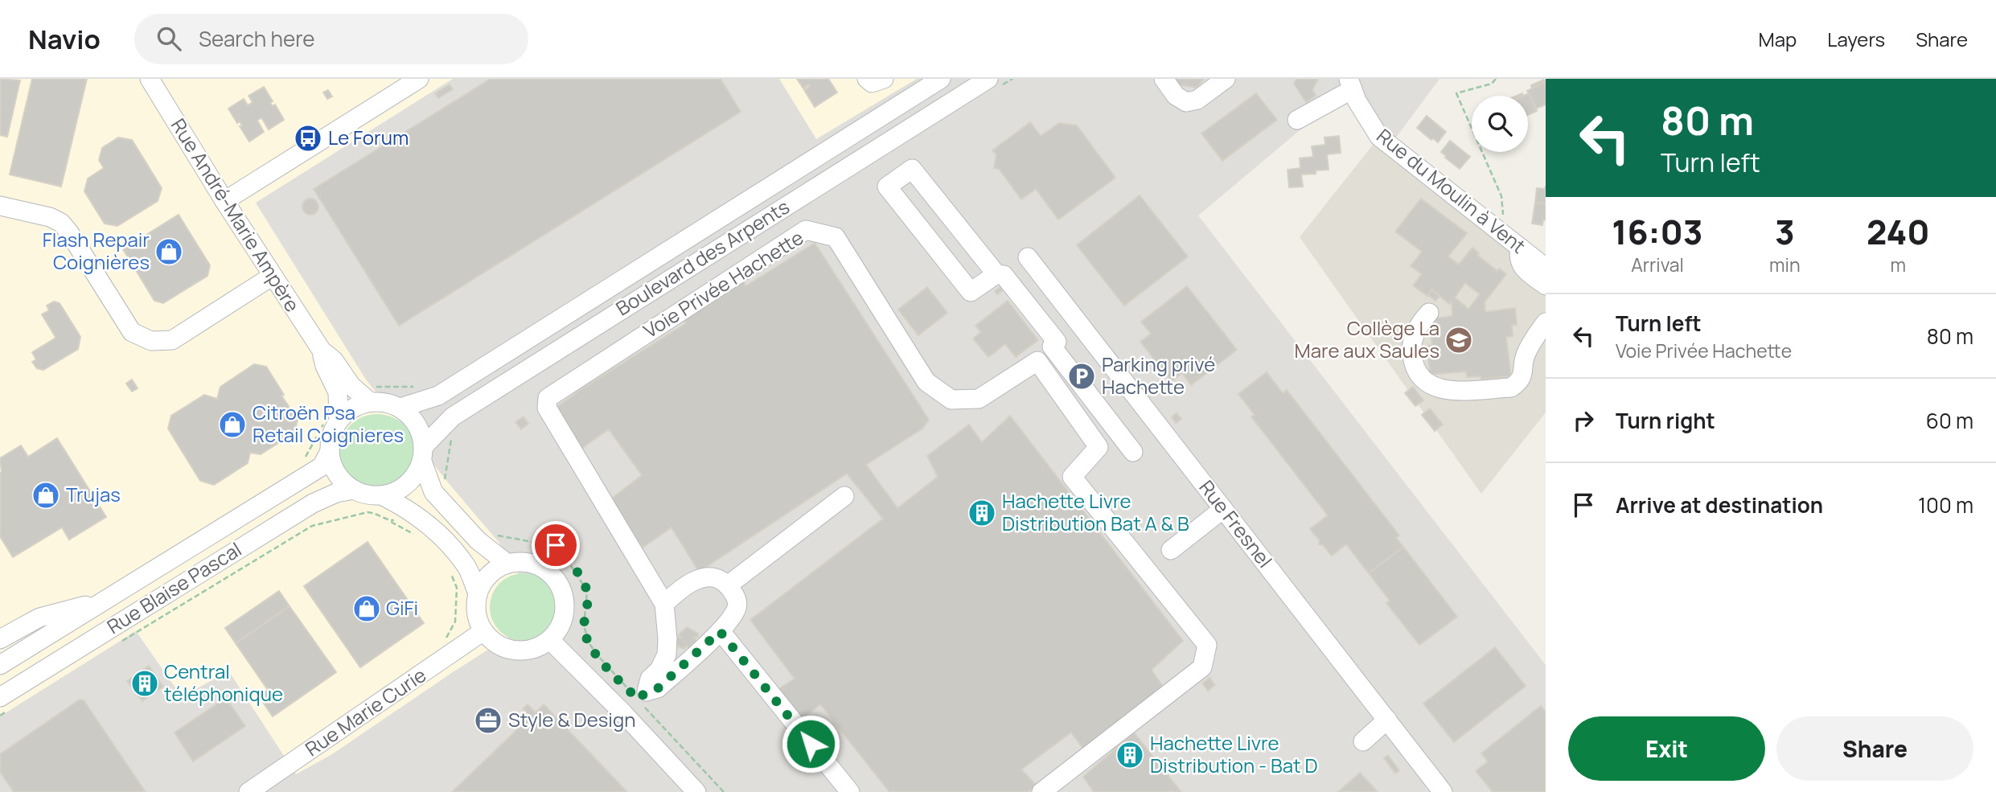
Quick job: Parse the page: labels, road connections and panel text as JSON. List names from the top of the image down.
{
  "streets": {
    "street": [
      "Rue du Moulin à Vent",
      "Rue André-Marie Ampère",
      "Boulevard des Arpents",
      "Voie Privée Hachette",
      "Rue Fresnel",
      "Rue Blaise Pascal",
      "Rue Marie Curie"
    ]
  },
  "crossings": [
    ["Boulevard des Arpents", "Rue Blaise Pascal"]
  ],
  "places": {
    "bus stop": ["Le Forum"],
    "shop": [
      "Flash Repair Coignières",
      "Citroën Psa Retail Coignieres",
      "Trujas",
      "GiFi"
    ],
    "school or university": ["Collège La Mare aux Saules"],
    "parking": ["Parking privé Hachette"],
    "building": ["Hachette Livre Distribution Bat A & B", "Central téléphonique", "Hachette Livre Distribution - Bat D"],
    "office": ["Style & Design"]
  },
  "page": {
    "header": "Navio",
    "search": "Search here",
    "nav": ["Map", "Layers", "Share"],
    "turn": ["80 m", "Turn left"],
    "eta": [
      "16:03",
      "Arrival",
      "3",
      "min",
      "240",
      "m"
    ],
    "list": [
      {
        "name": "Turn left",
        "note": "Voie Privée Hachette",
        "value": "80 m"
      },
      {
        "name": "Turn right",
        "value": "60 m"
      },
      {
        "name": "Arrive at destination",
        "value": "100 m"
      }
    ],
    "buttons": ["Exit", "Share"]
  }
}
